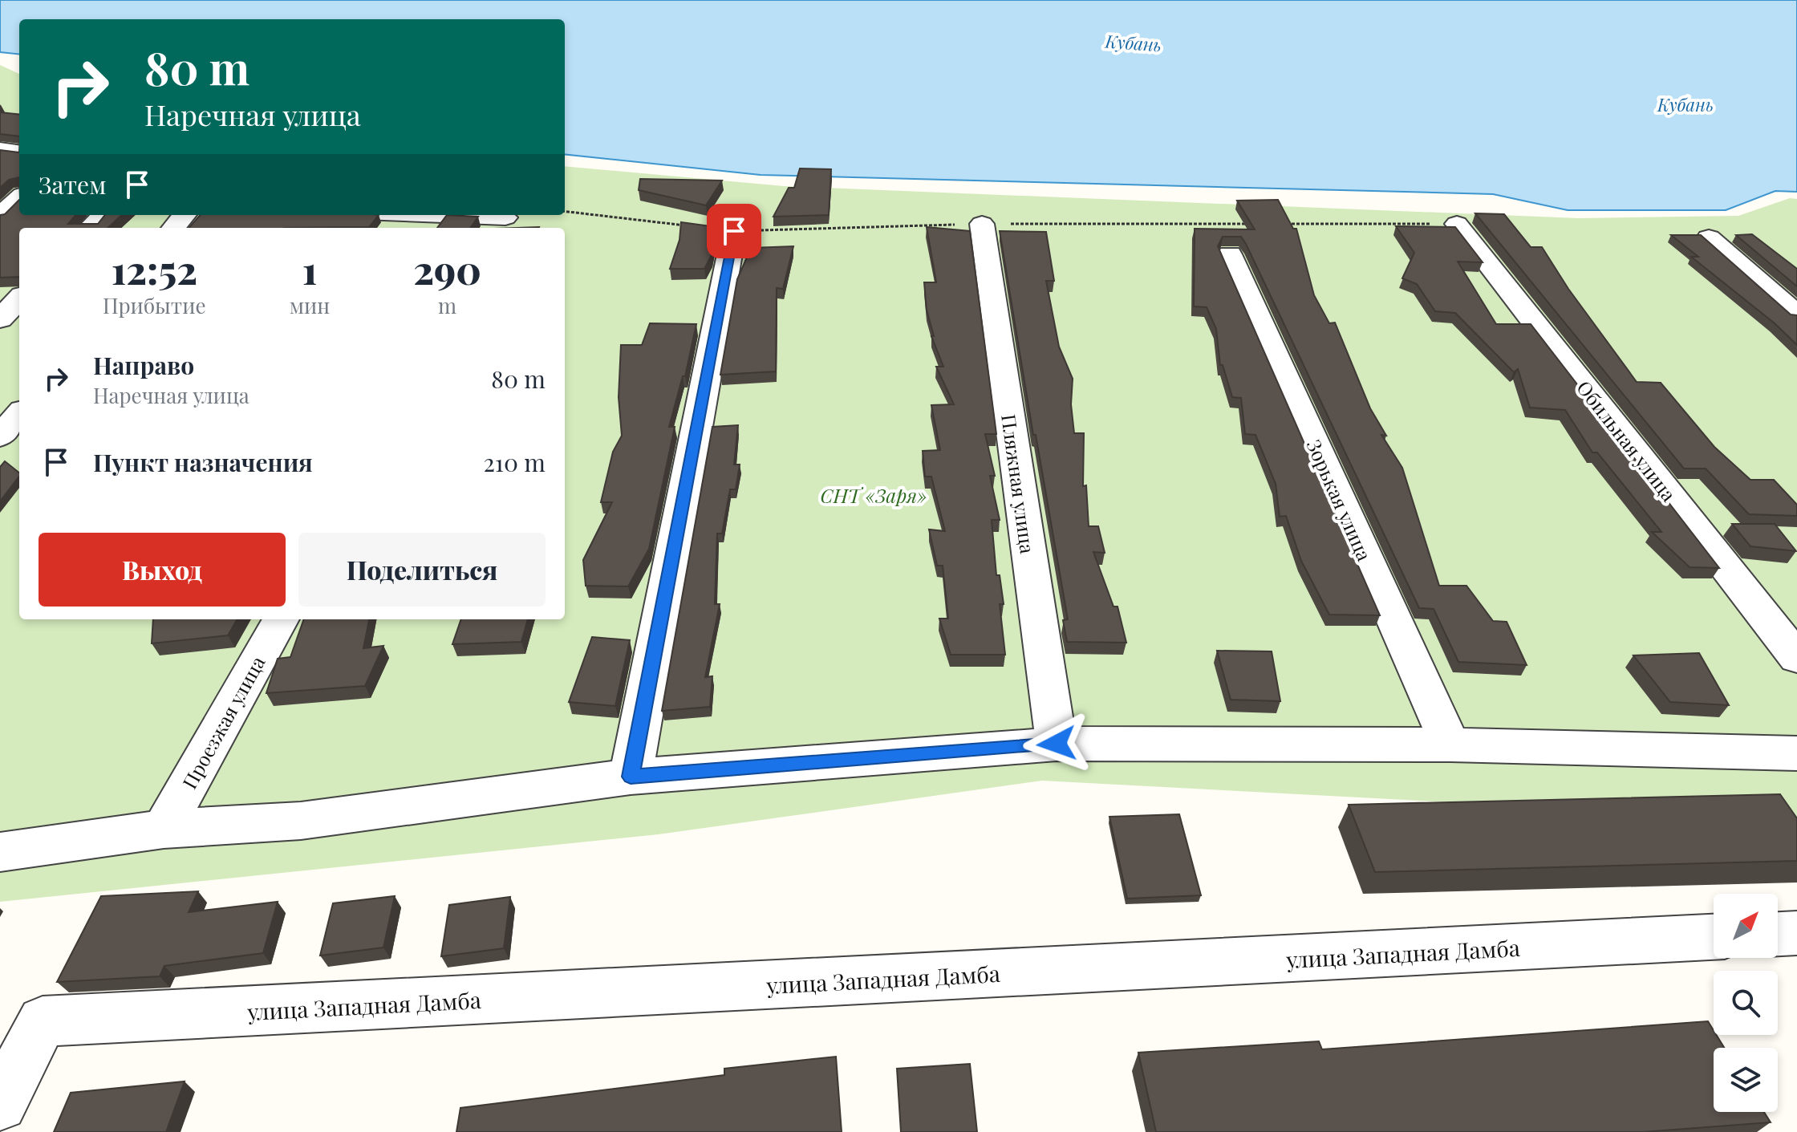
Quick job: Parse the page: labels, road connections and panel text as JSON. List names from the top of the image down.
{
  "streets": {
    "street": [
      "Обильная улица",
      "Пляжная улица",
      "Зорькая улица",
      "Проезжая улица",
      "улица Западная Дамба"
    ]
  },
  "water": ["Кубань"],
  "parks": ["СНТ «Заря»"],
  "north": "top right",
  "page": {
    "turn": ["80 m", "Наречная улица"],
    "then": "Затем",
    "eta": [
      "12:52",
      "Прибытие",
      "1",
      "мин",
      "290",
      "m"
    ],
    "list": [
      {
        "name": "Направо",
        "note": "Наречная улица",
        "value": "80 m"
      },
      {
        "name": "Пункт назначения",
        "value": "210 m"
      }
    ],
    "buttons": ["Выход", "Поделиться"]
  }
}
